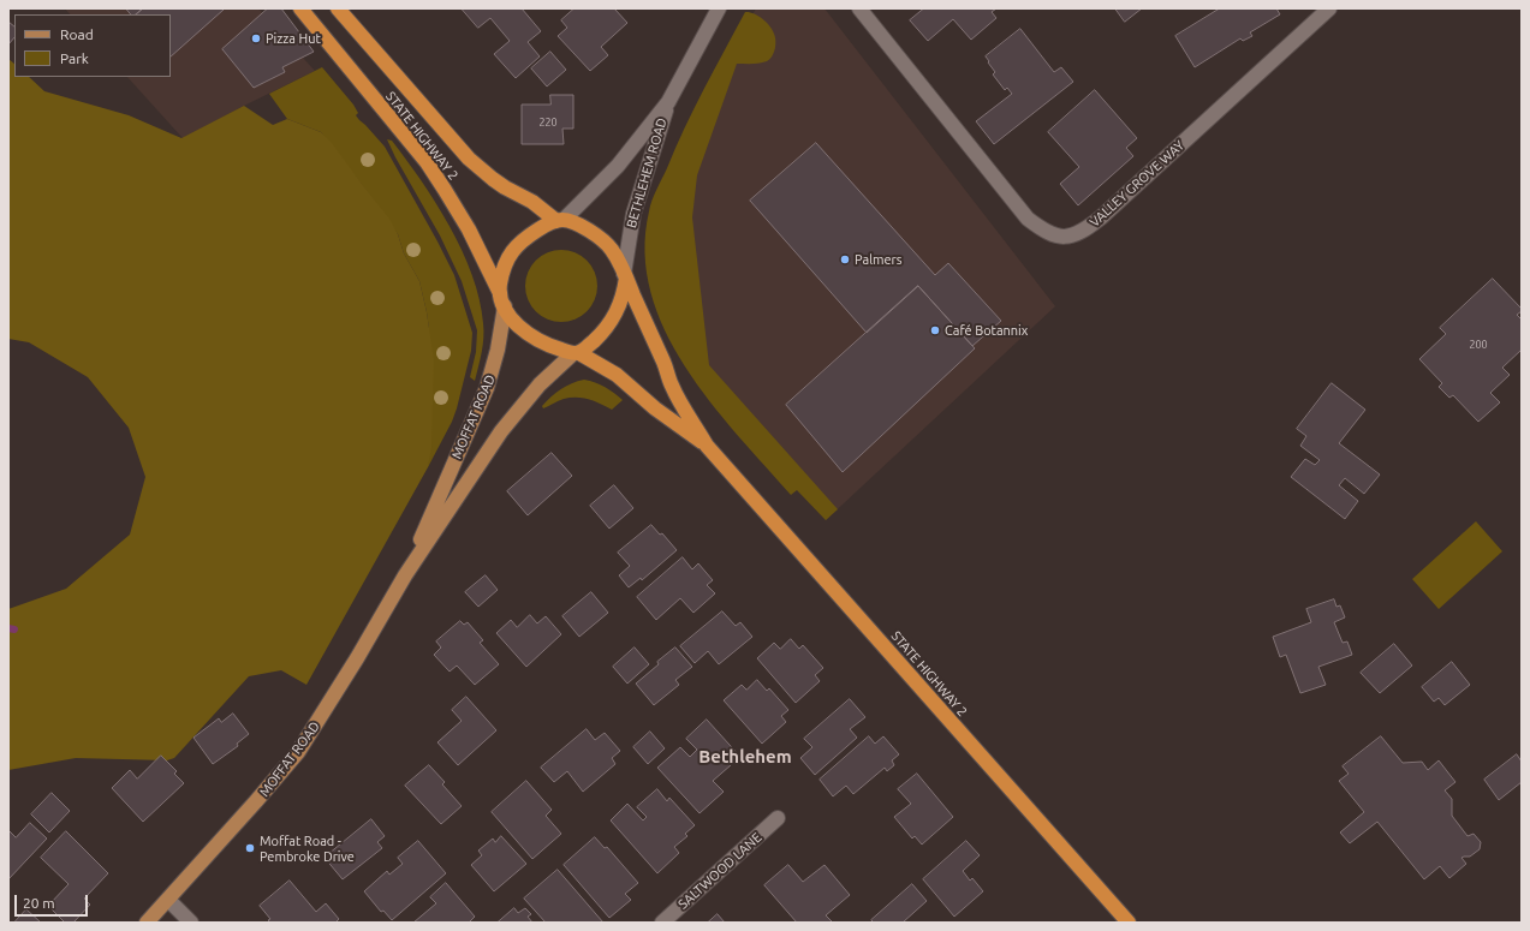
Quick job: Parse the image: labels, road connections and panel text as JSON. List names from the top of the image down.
{
  "streets": {
    "highway": ["STATE HIGHWAY 2"],
    "main road": ["MOFFAT ROAD"],
    "street": ["BETHLEHEM ROAD", "VALLEY GROVE WAY", "SALTWOOD LANE"]
  },
  "crossings": [
    ["STATE HIGHWAY 2", "BETHLEHEM ROAD"],
    ["STATE HIGHWAY 2", "MOFFAT ROAD"],
    ["BETHLEHEM ROAD", "MOFFAT ROAD"]
  ],
  "districts": ["Bethlehem"],
  "places": [
    "Pizza Hut",
    "Palmers",
    "Café Botannix",
    "Moffat Road - Pembroke Drive"
  ],
  "house_numbers": ["220", "200"],
  "legend": ["Road", "Park"],
  "scale_bar": "20 m"
}
